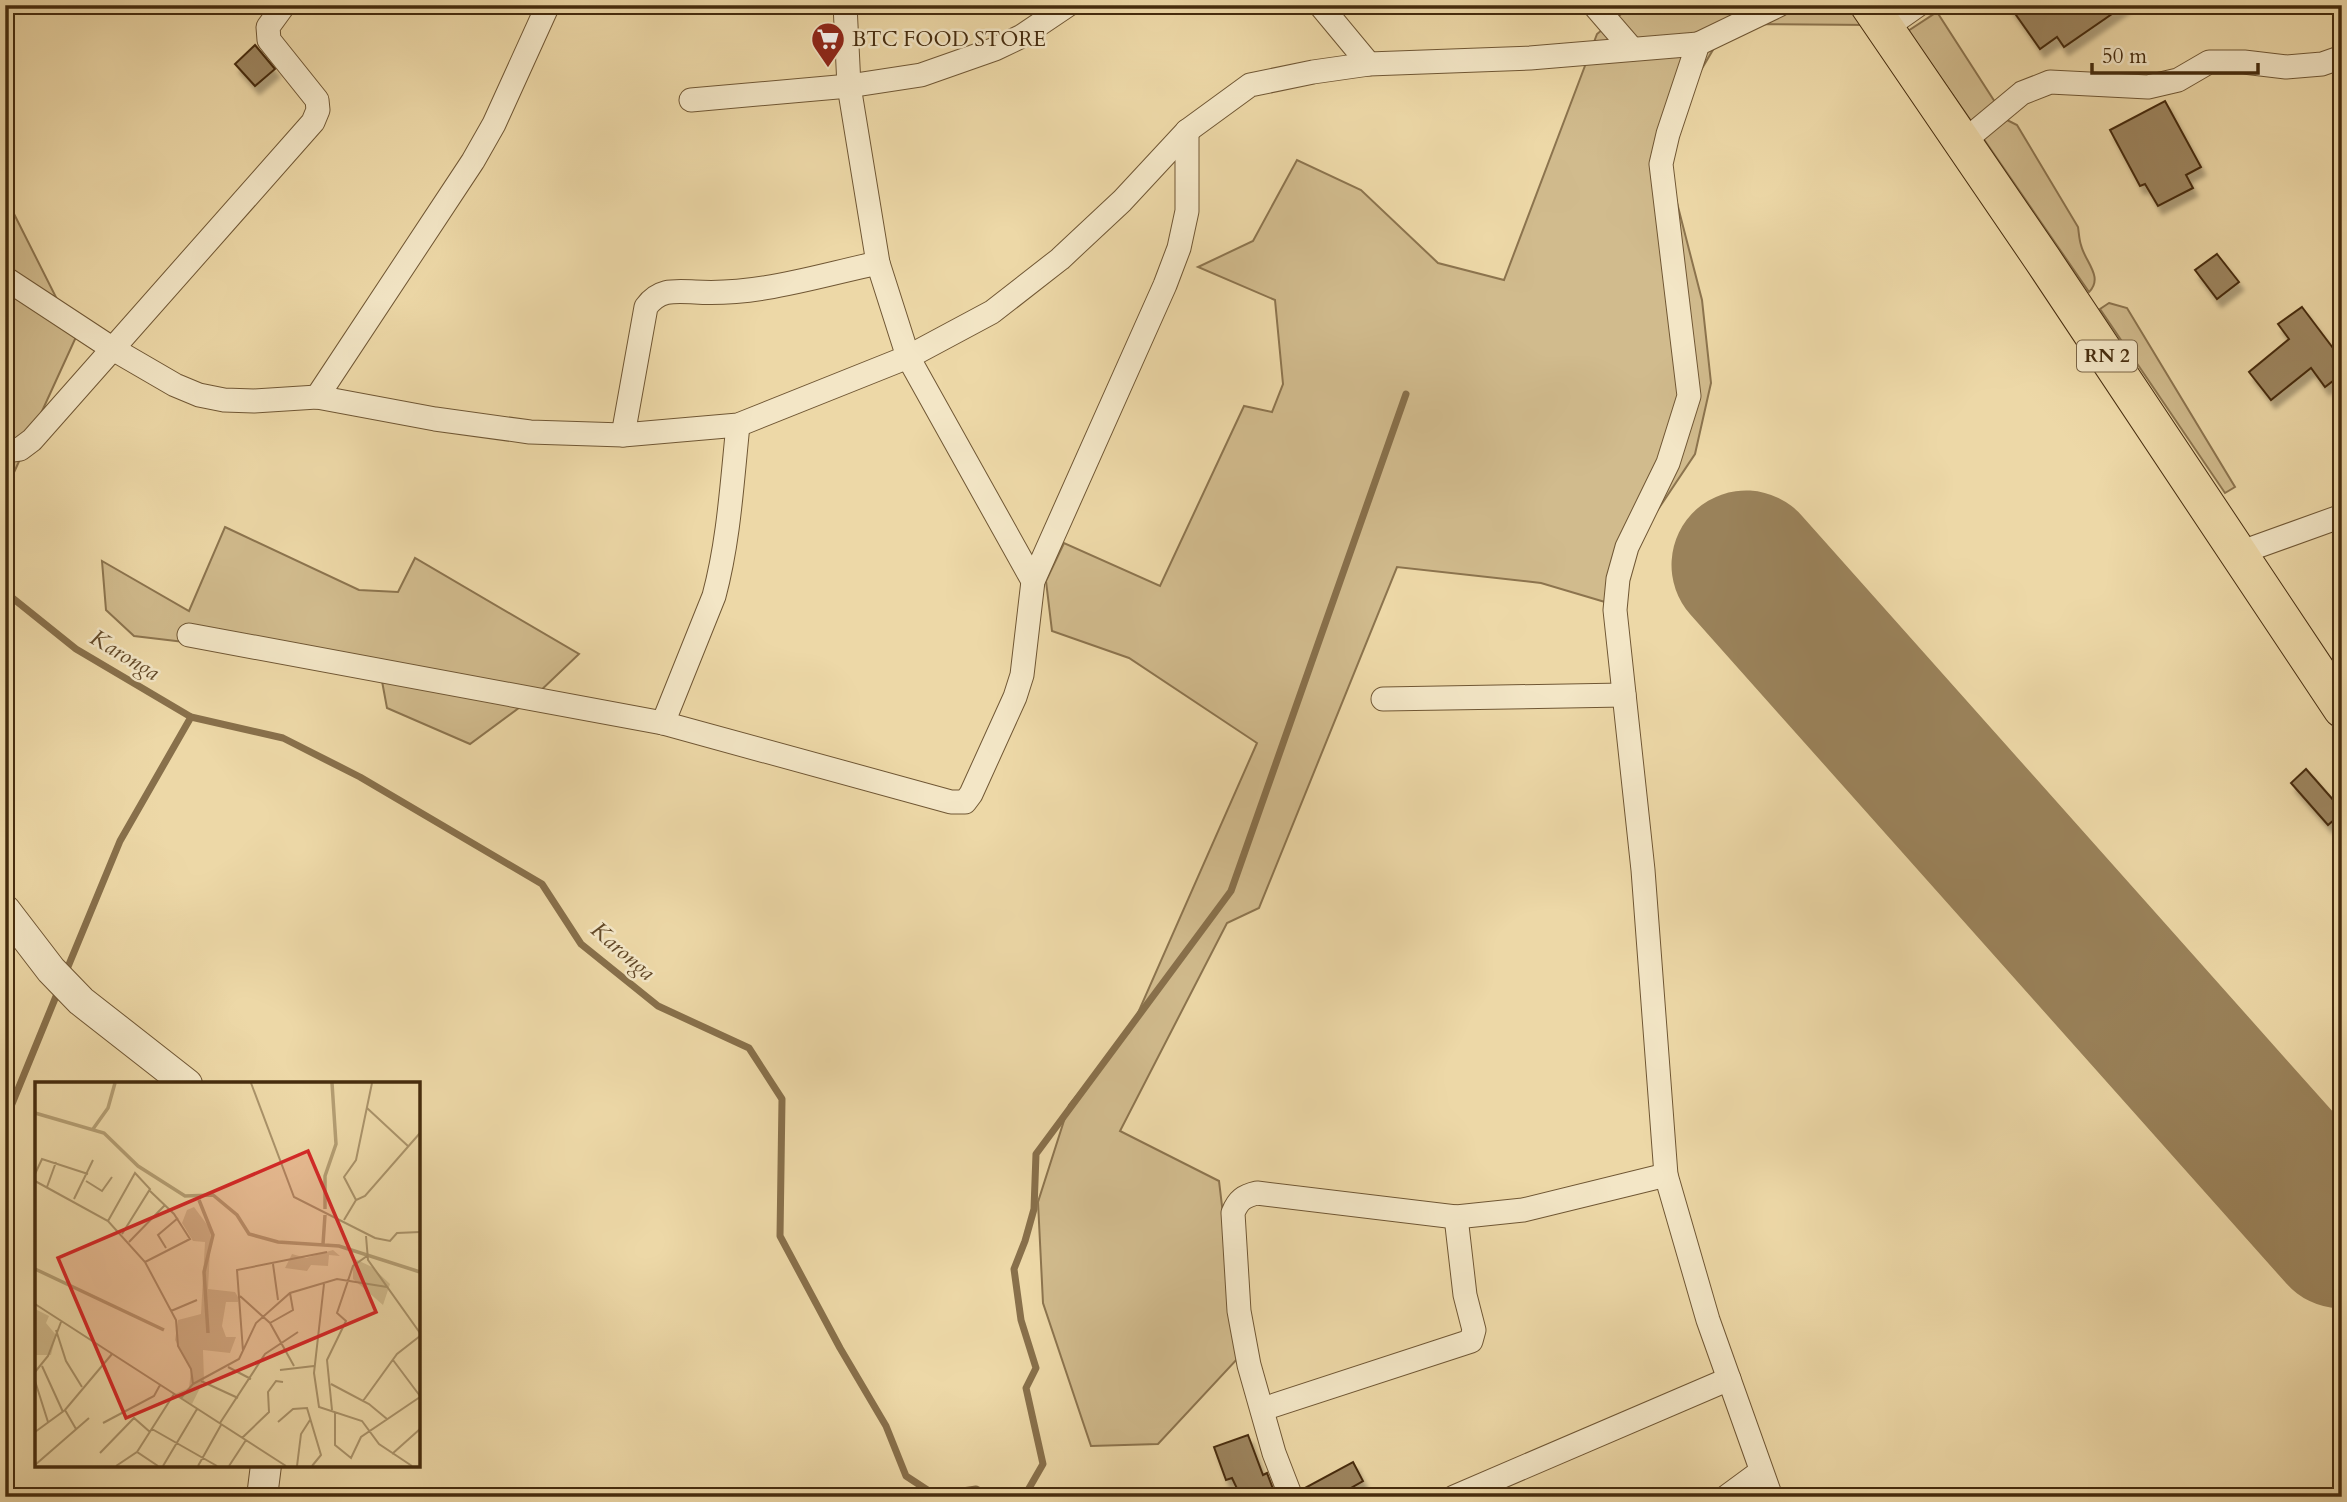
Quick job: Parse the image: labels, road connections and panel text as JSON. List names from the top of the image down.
{
  "streets": {
    "main road": ["RN 2"]
  },
  "water": ["Karonga"],
  "places": {
    "supermarket": ["BTC FOOD STORE"]
  },
  "scale_bar": "50 m"
}
